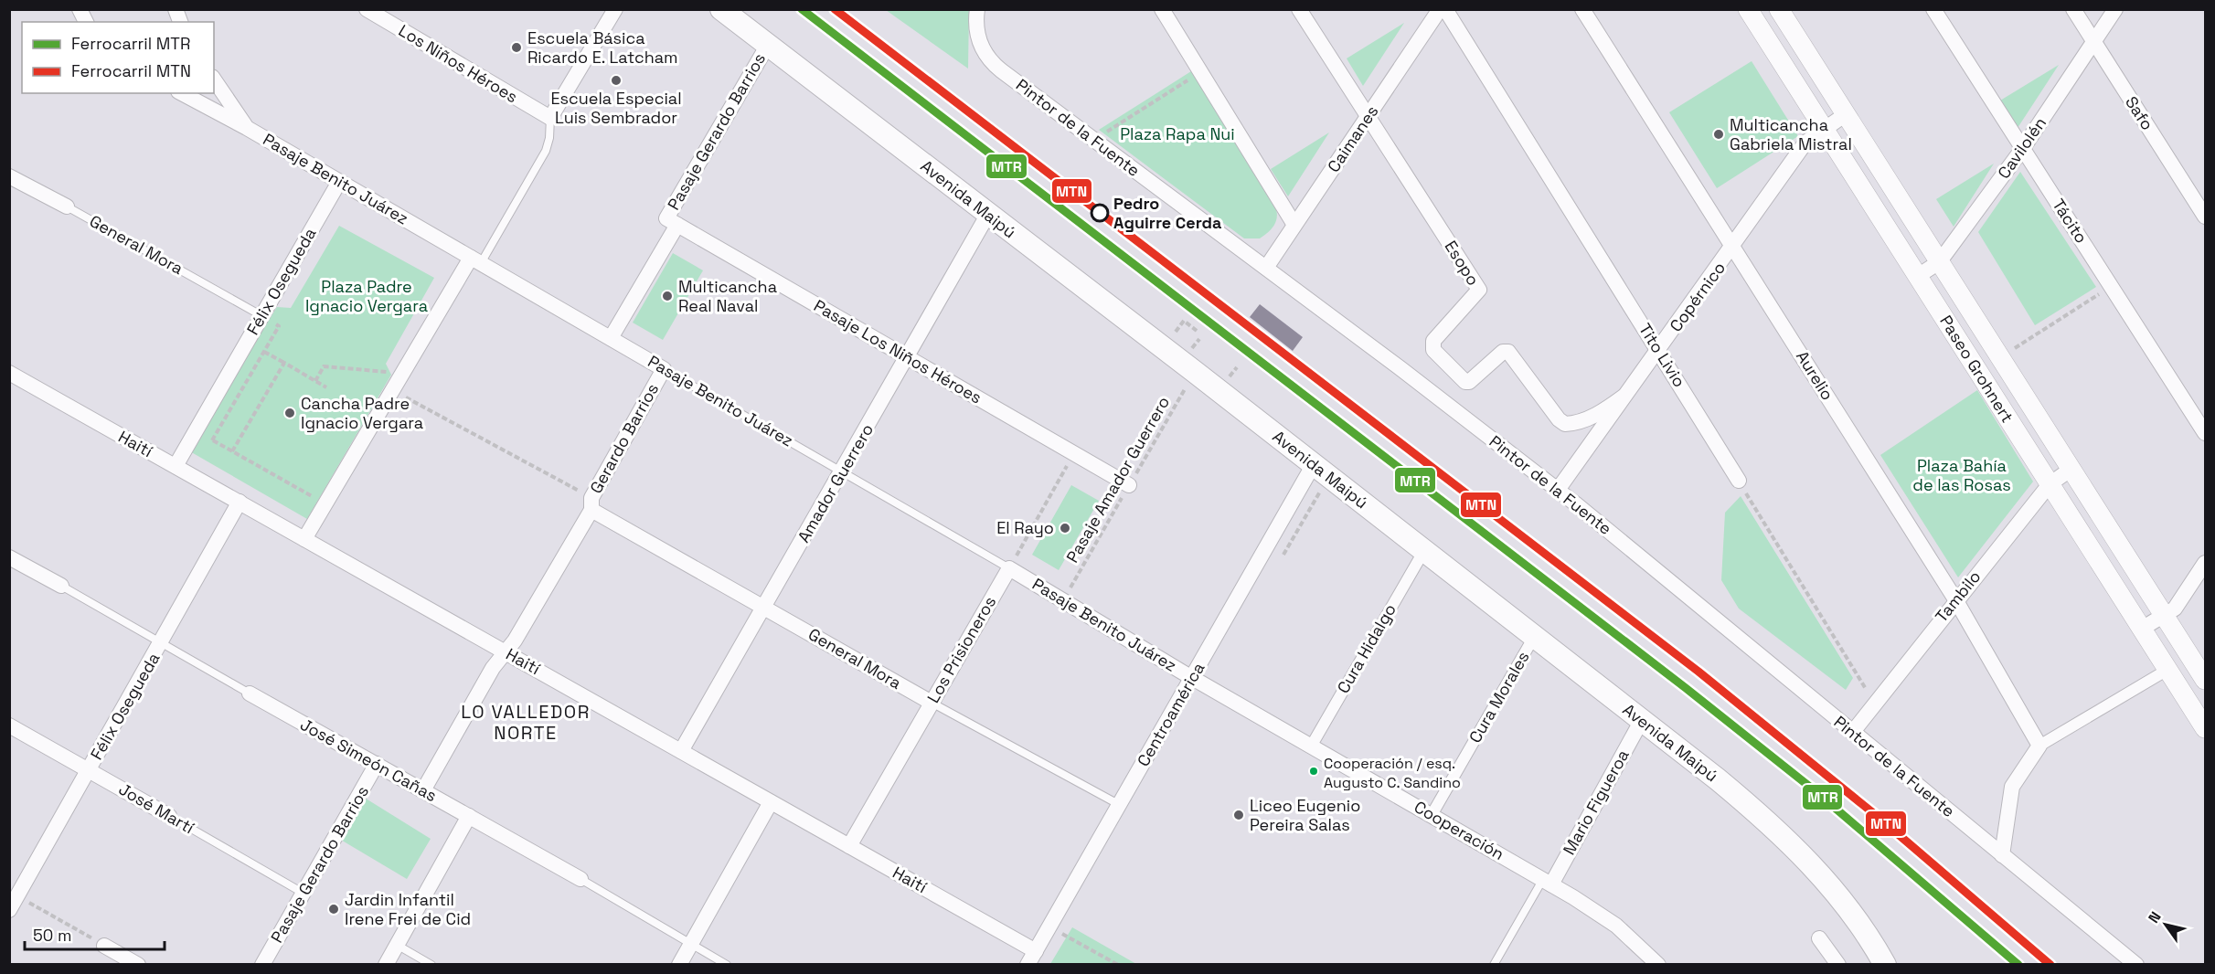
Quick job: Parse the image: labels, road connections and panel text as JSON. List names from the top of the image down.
{
  "streets": {
    "main road": ["Avenida Maipú"],
    "street": [
      "Los Niños Héroes",
      "Safo",
      "Pintor de la Fuente",
      "Pasaje Gerardo Barrios",
      "Caimanes",
      "Cavilolén",
      "Pasaje Benito Juárez",
      "Tácito",
      "General Mora",
      "Esopo",
      "Félix Osegueda",
      "Copérnico",
      "Pasaje Los Niños Héroes",
      "Tito Livio",
      "Paseo Grohnert",
      "Aurelio",
      "Gerardo Barrios",
      "Haití",
      "Amador Guerrero",
      "Tambilo",
      "Cura Hidalgo",
      "Los Prisioneros",
      "Cura Morales",
      "Centroamérica",
      "José Simeón Cañas",
      "Mario Figueroa",
      "José Martí",
      "Cooperación"
    ],
    "path": ["Pasaje Amador Guerrero"]
  },
  "crossings": [
    ["Safo", "Cavilolén"],
    ["Pintor de la Fuente", "Caimanes"],
    ["Pintor de la Fuente", "Copérnico"],
    ["Pintor de la Fuente", "Tambilo"],
    ["Pasaje Gerardo Barrios", "Pasaje Benito Juárez"],
    ["Pasaje Gerardo Barrios", "Avenida Maipú"],
    ["Pasaje Gerardo Barrios", "Pasaje Los Niños Héroes"],
    ["Pasaje Gerardo Barrios", "José Simeón Cañas"],
    ["Pasaje Gerardo Barrios", "José Martí"],
    ["Caimanes", "Esopo"],
    ["Cavilolén", "Tácito"],
    ["Cavilolén", "Paseo Grohnert"],
    ["Pasaje Benito Juárez", "Félix Osegueda"],
    ["Pasaje Benito Juárez", "Gerardo Barrios"],
    ["Pasaje Benito Juárez", "Pasaje Amador Guerrero"],
    ["Pasaje Benito Juárez", "Amador Guerrero"],
    ["Pasaje Benito Juárez", "Los Prisioneros"],
    ["Pasaje Benito Juárez", "Centroamérica"],
    ["Pasaje Benito Juárez", "Cooperación"],
    ["Avenida Maipú", "Pasaje Amador Guerrero"],
    ["Avenida Maipú", "Amador Guerrero"],
    ["Avenida Maipú", "Cura Hidalgo"],
    ["Avenida Maipú", "Cura Morales"],
    ["Avenida Maipú", "Centroamérica"],
    ["Avenida Maipú", "Mario Figueroa"],
    ["General Mora", "Félix Osegueda"],
    ["General Mora", "Gerardo Barrios"],
    ["General Mora", "Amador Guerrero"],
    ["General Mora", "Los Prisioneros"],
    ["General Mora", "Centroamérica"],
    ["Esopo", "Copérnico"],
    ["Félix Osegueda", "Haití"],
    ["Félix Osegueda", "José Simeón Cañas"],
    ["Félix Osegueda", "José Martí"],
    ["Copérnico", "Tito Livio"],
    ["Copérnico", "Paseo Grohnert"],
    ["Copérnico", "Aurelio"],
    ["Pasaje Los Niños Héroes", "Pasaje Amador Guerrero"],
    ["Pasaje Los Niños Héroes", "Amador Guerrero"],
    ["Paseo Grohnert", "Tambilo"],
    ["Aurelio", "Tambilo"],
    ["Haití", "Amador Guerrero"],
    ["Haití", "Los Prisioneros"],
    ["Haití", "Centroamérica"],
    ["Cura Hidalgo", "Cooperación"],
    ["Cura Morales", "Cooperación"],
    ["Centroamérica", "Cooperación"],
    ["Mario Figueroa", "Cooperación"]
  ],
  "districts": ["LO VALLEDOR NORTE"],
  "parks": ["Plaza Rapa Nui", "Plaza Padre Ignacio Vergara", "Plaza Bahía de las Rosas"],
  "places": [
    "Escuela Básica Ricardo E. Latcham",
    "Escuela Especial Luis Sembrador",
    "Multicancha Gabriela Mistral",
    "Pedro Aguirre Cerda",
    "Multicancha Real Naval",
    "Cancha Padre Ignacio Vergara",
    "El Rayo",
    "Cooperación / esq. Augusto C. Sandino",
    "Liceo Eugenio Pereira Salas",
    "Jardin Infantil Irene Frei de Cid"
  ],
  "lines": ["rail line MTR", "rail line MTN"],
  "legend": ["Ferrocarril MTR", "Ferrocarril MTN"],
  "scale_bar": "50 m",
  "north": "top left"
}
